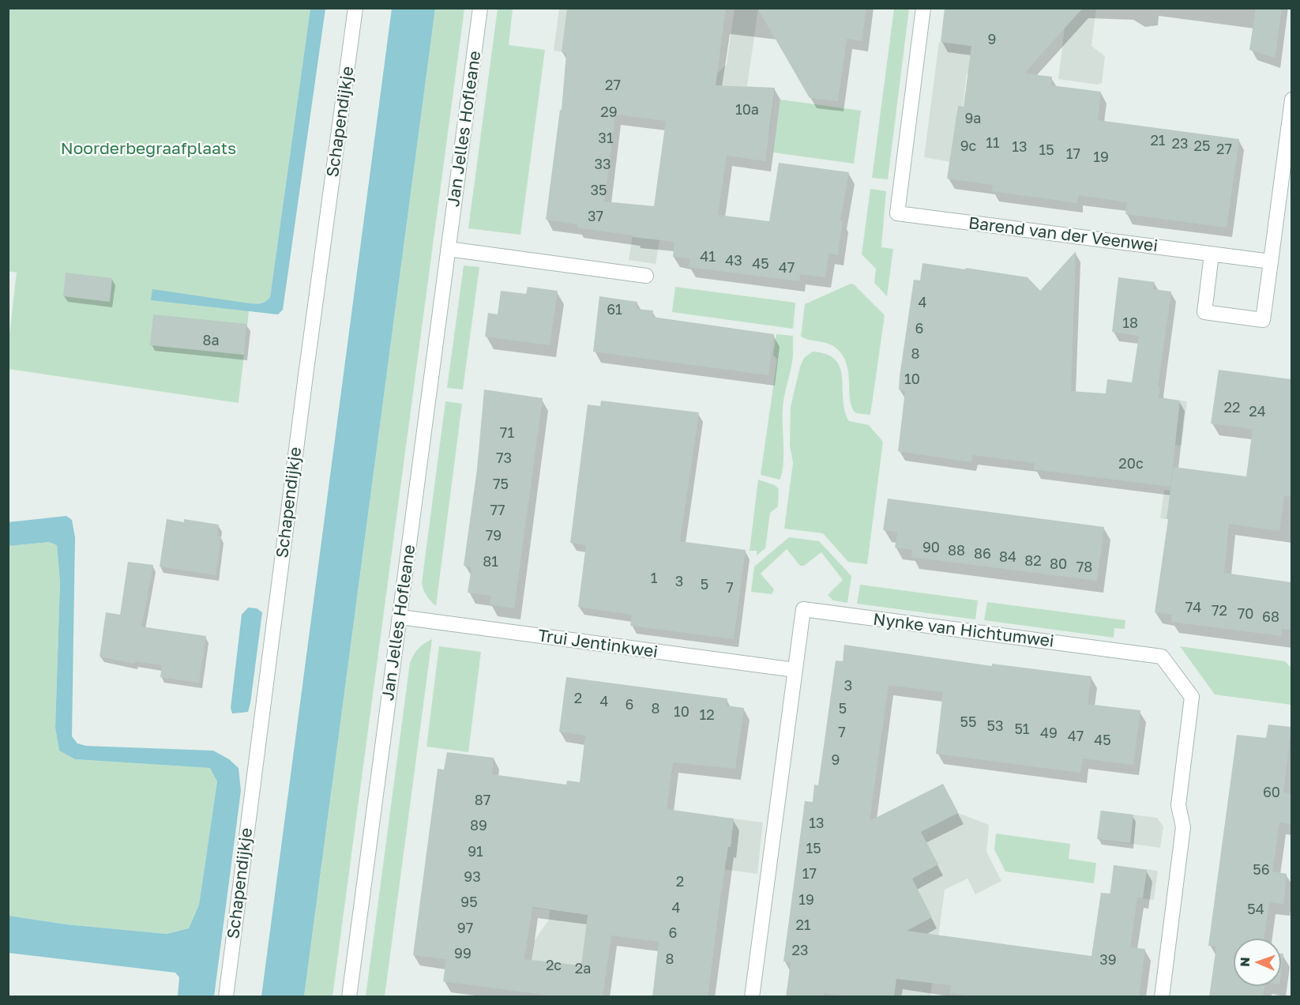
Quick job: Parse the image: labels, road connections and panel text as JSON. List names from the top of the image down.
{
  "streets": {
    "street": [
      "Schapendijkje",
      "Jan Jelles Hofleane",
      "Barend van der Veenwei",
      "Nynke van Hichtumwei",
      "Trui Jentinkwei"
    ]
  },
  "crossings": [
    ["Jan Jelles Hofleane", "Trui Jentinkwei"],
    ["Nynke van Hichtumwei", "Trui Jentinkwei"]
  ],
  "parks": ["Noorderbegraafplaats"],
  "house_numbers": [
    "9",
    "27",
    "10a",
    "29",
    "9a",
    "31",
    "21",
    "11",
    "23",
    "9c",
    "25",
    "13",
    "27",
    "15",
    "17",
    "19",
    "33",
    "35",
    "37",
    "41",
    "43",
    "45",
    "47",
    "4",
    "61",
    "18",
    "6",
    "8a",
    "8",
    "10",
    "22",
    "24",
    "71",
    "73",
    "20c",
    "75",
    "77",
    "79",
    "90",
    "88",
    "86",
    "84",
    "82",
    "81",
    "80",
    "78",
    "1",
    "3",
    "5",
    "7",
    "74",
    "72",
    "70",
    "68",
    "3",
    "2",
    "4",
    "6",
    "8",
    "5",
    "10",
    "12",
    "55",
    "53",
    "51",
    "7",
    "49",
    "47",
    "45",
    "9",
    "60",
    "87",
    "13",
    "89",
    "15",
    "91",
    "56",
    "17",
    "93",
    "2",
    "19",
    "95",
    "4",
    "54",
    "21",
    "97",
    "6",
    "23",
    "99",
    "8",
    "39",
    "2c",
    "2a"
  ],
  "north": "left"
}
